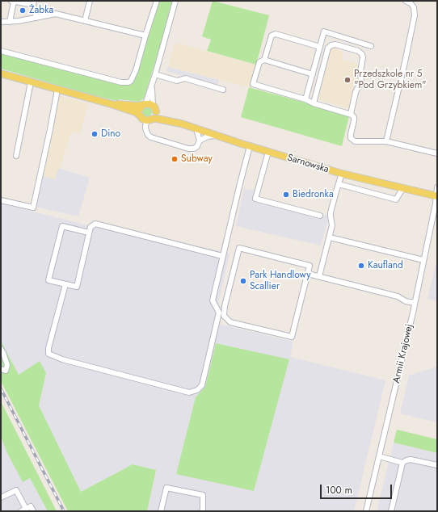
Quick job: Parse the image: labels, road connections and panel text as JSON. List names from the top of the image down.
{
  "streets": {
    "main road": ["Sarnowska"],
    "street": ["Armii Krajowej"]
  },
  "crossings": [
    ["Sarnowska", "Armii Krajowej"]
  ],
  "places": [
    "Żabka",
    "Przedszkole nr 5 \"Pod Grzybkiem\"",
    "Dino",
    "Subway",
    "Biedronka",
    "Kaufland",
    "Park Handlowy Scallier"
  ],
  "scale_bar": "100 m"
}
